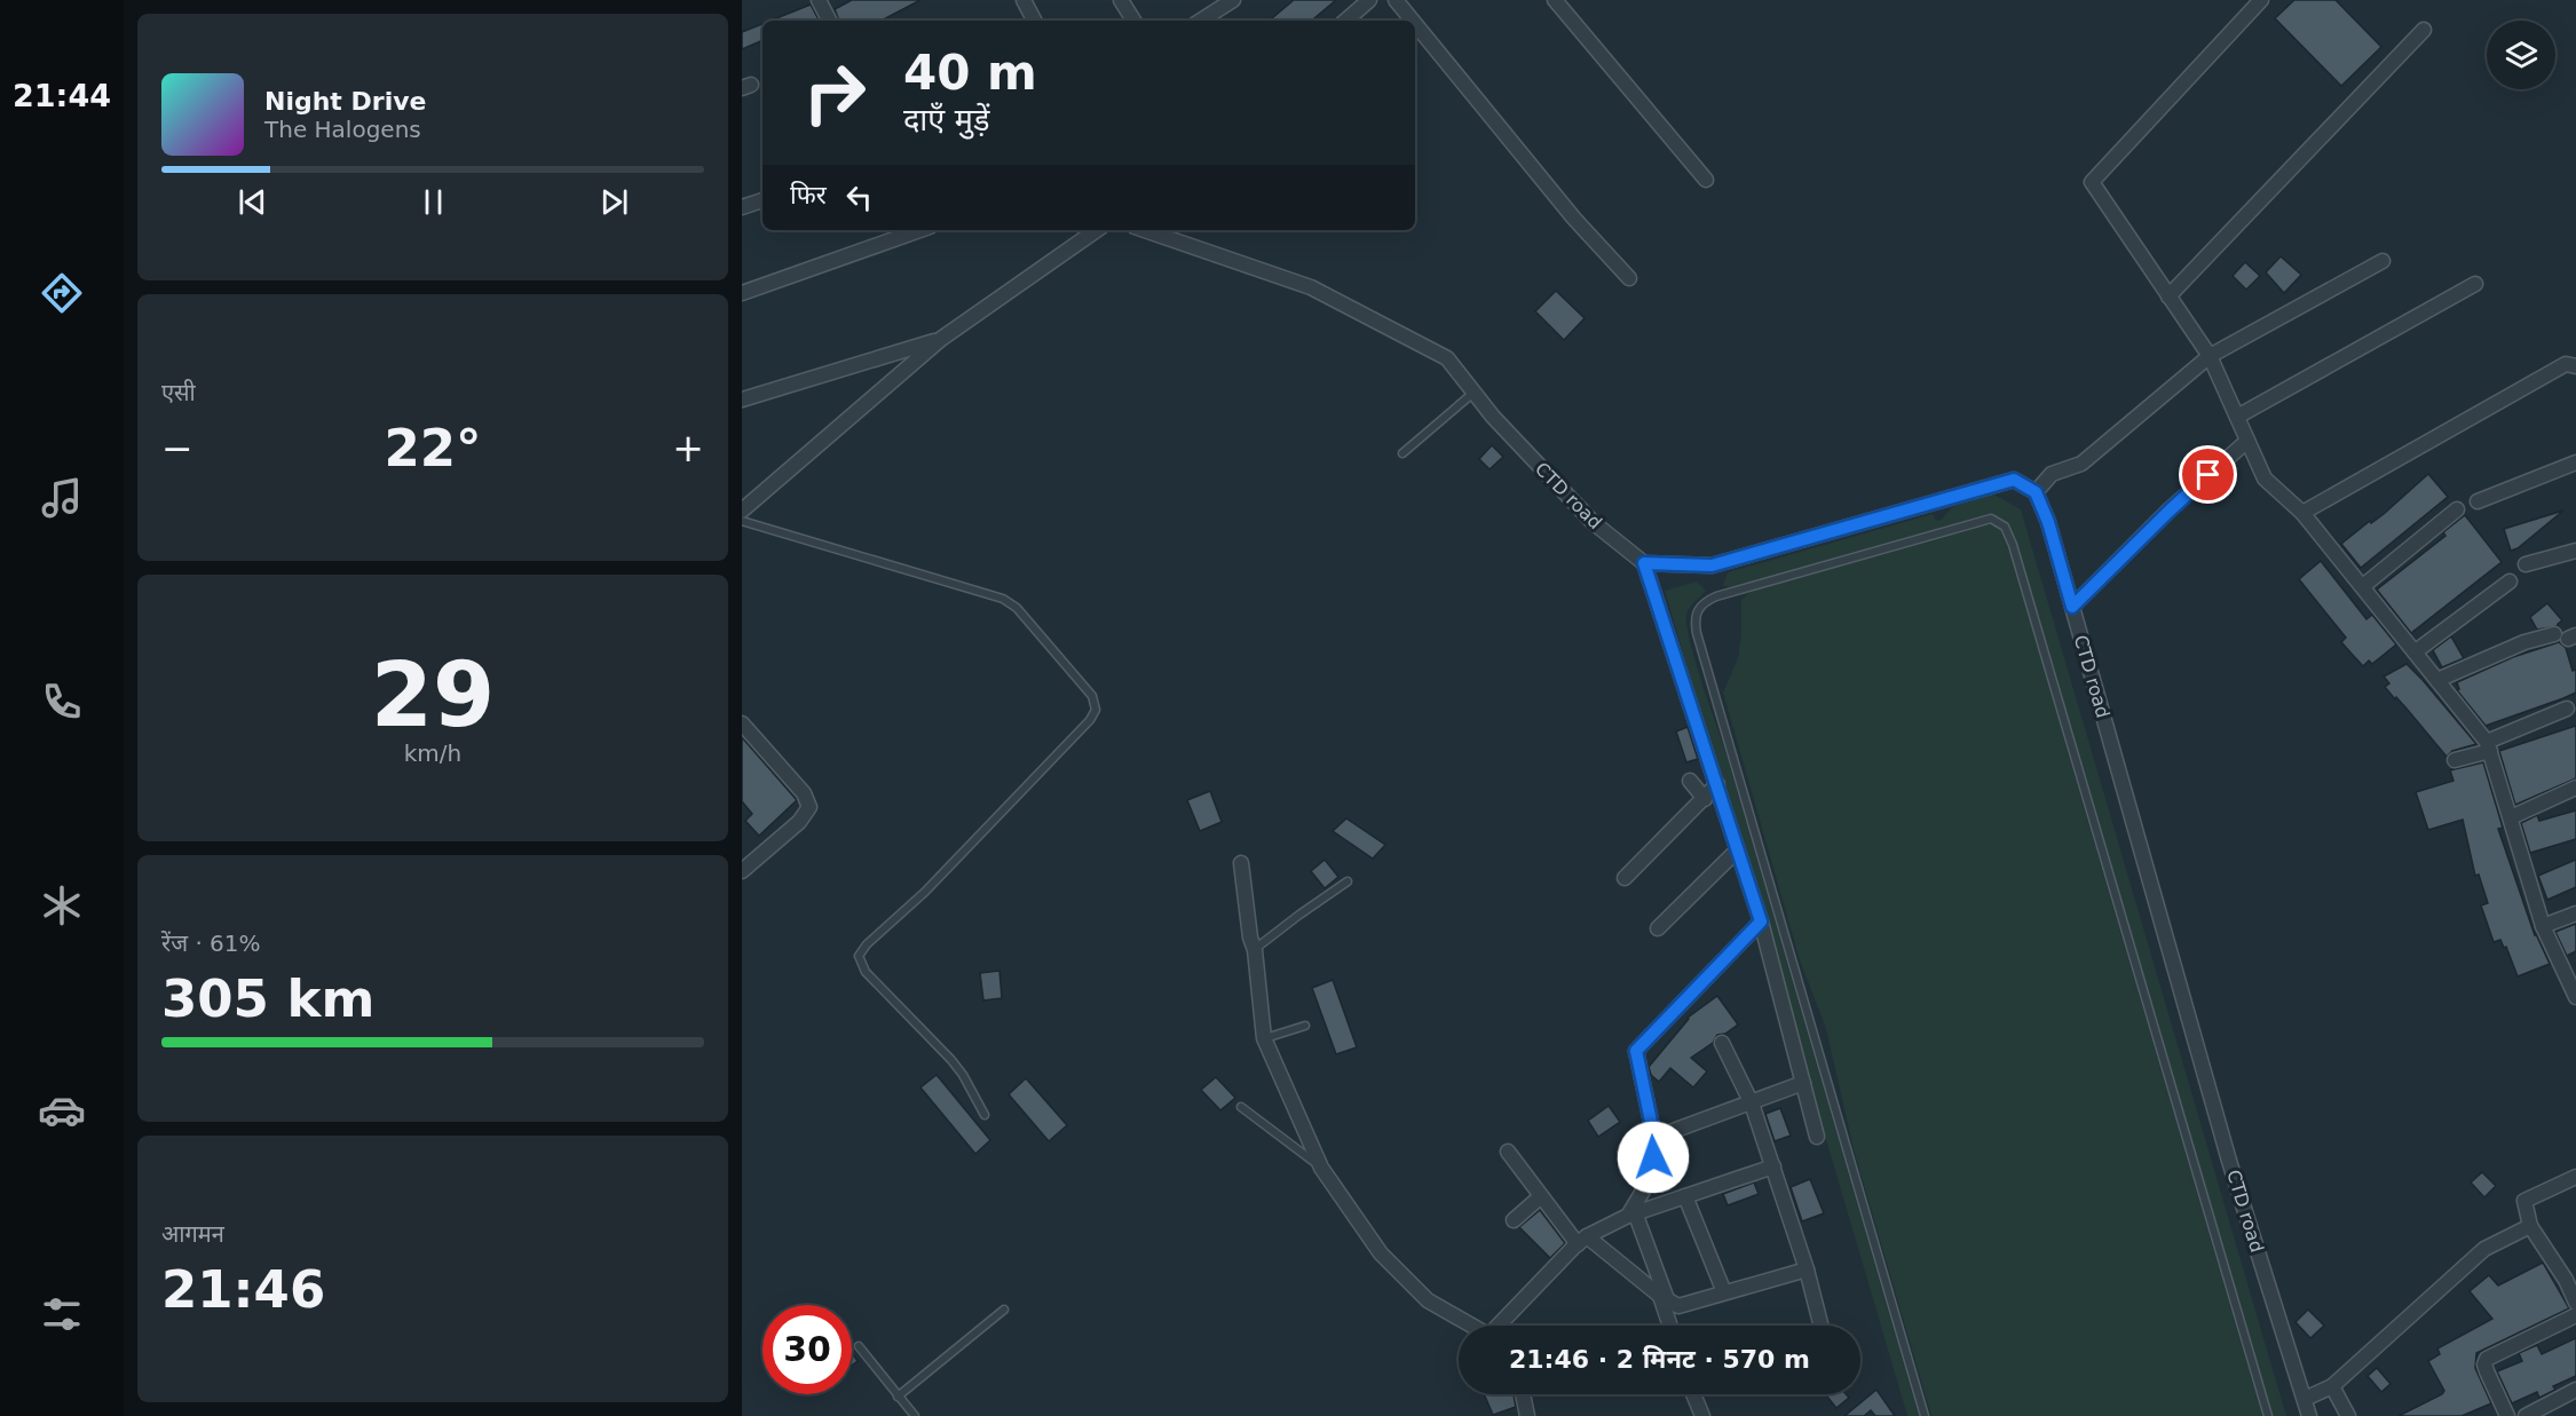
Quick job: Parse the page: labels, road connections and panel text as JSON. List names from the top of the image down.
{
  "streets": {
    "street": ["CTD road"]
  },
  "page": {
    "tabs": "21:44",
    "turn": ["40 m", "दाएँ मुड़ें"],
    "song": ["Night Drive", "The Halogens"],
    "then": "फिर",
    "tile": [
      "एसी",
      ["29", "km/h"],
      ["रेंज · 61%", "305 km"],
      ["आगमन", "21:46"]
    ],
    "heat": ["−", "22°", "+"],
    "limit": "30",
    "trip": "21:46 · 2 मिनट · 570 m"
  }
}
